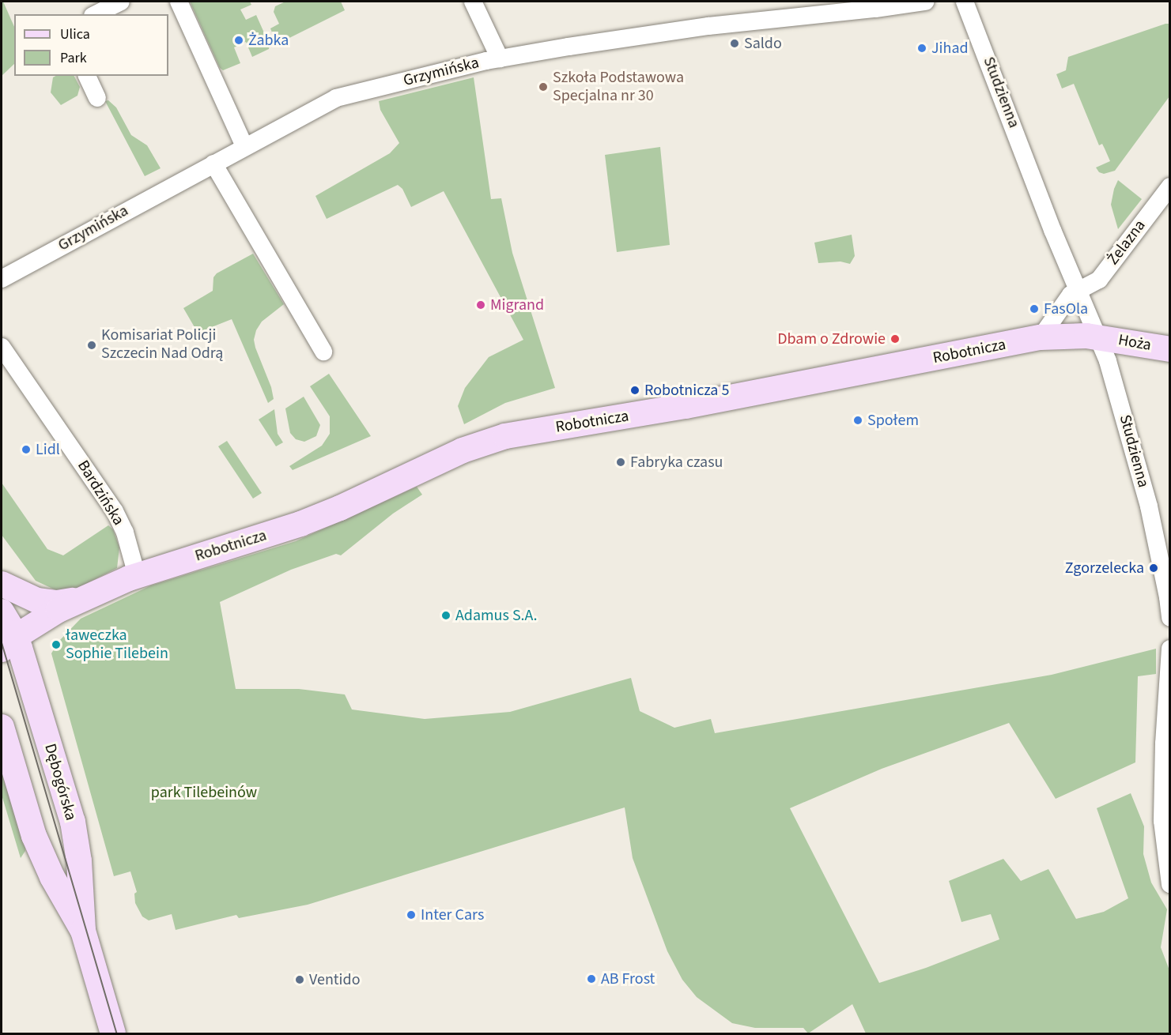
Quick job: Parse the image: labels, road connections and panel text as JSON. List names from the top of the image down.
{
  "streets": {
    "street": [
      "Grzymińska",
      "Studzienna",
      "Żelazna",
      "Hoża",
      "Robotnicza",
      "Bardzińska",
      "Dębogórska"
    ]
  },
  "crossings": [
    ["Studzienna", "Żelazna"],
    ["Studzienna", "Hoża"],
    ["Studzienna", "Robotnicza"],
    ["Hoża", "Robotnicza"],
    ["Robotnicza", "Bardzińska"],
    ["Robotnicza", "Dębogórska"]
  ],
  "parks": ["park Tilebeinów"],
  "places": [
    "Żabka",
    "Saldo",
    "Jihad",
    "Szkoła Podstawowa Specjalna nr 30",
    "Migrand",
    "FasOla",
    "Dbam o Zdrowie",
    "Komisariat Policji Szczecin Nad Odrą",
    "Robotnicza 5",
    "Społem",
    "Lidl",
    "Fabryka czasu",
    "Zgorzelecka",
    "Adamus S.A.",
    "ławeczka Sophie Tilebein",
    "Inter Cars",
    "AB Frost",
    "Ventido"
  ],
  "legend": ["Ulica", "Park"]
}
